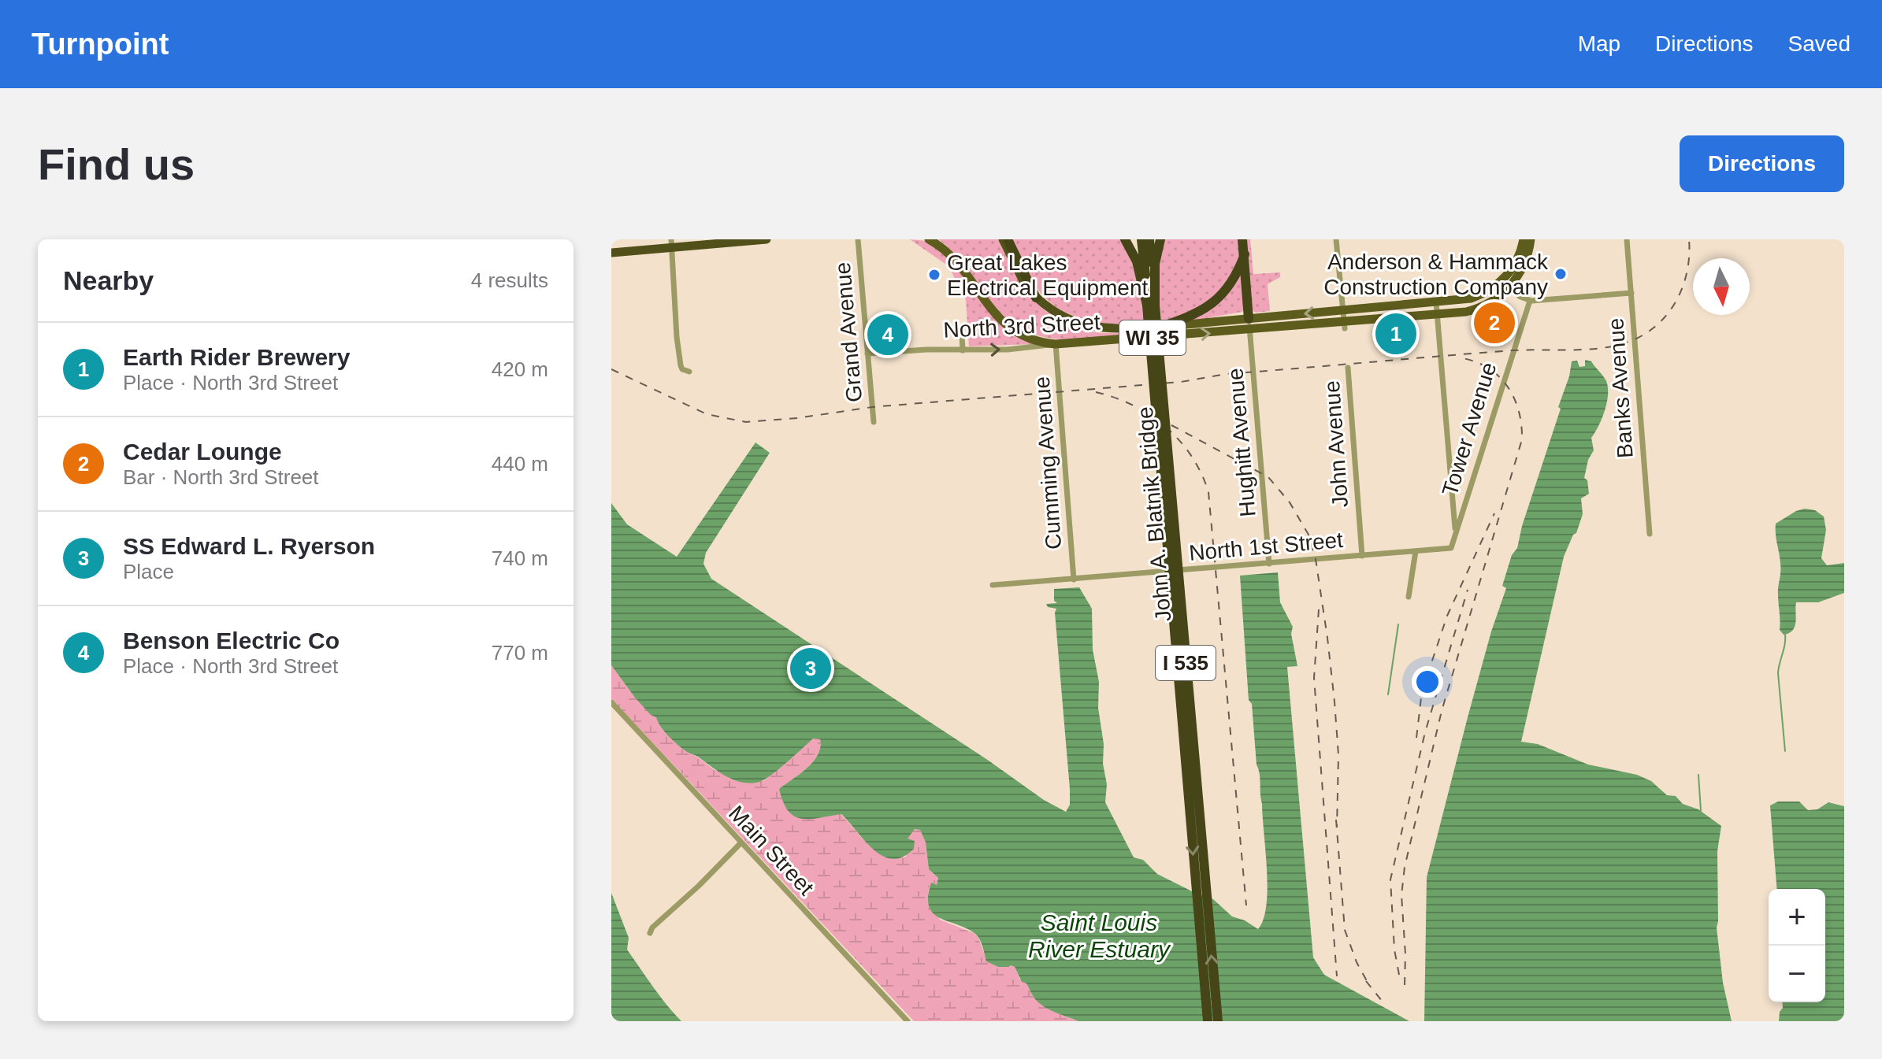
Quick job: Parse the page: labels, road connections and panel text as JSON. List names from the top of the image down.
{
  "streets": {
    "highway": ["North 3rd Street", "John A. Blatnik Bridge", "I 535"],
    "main road": ["WI 35"],
    "street": [
      "Grand Avenue",
      "Banks Avenue",
      "Tower Avenue",
      "Hughitt Avenue",
      "John Avenue",
      "Cumming Avenue",
      "North 1st Street",
      "Main Street"
    ]
  },
  "crossings": [
    ["North 3rd Street", "Grand Avenue"],
    ["North 3rd Street", "WI 35"],
    ["North 3rd Street", "Hughitt Avenue"],
    ["North 3rd Street", "Cumming Avenue"],
    ["WI 35", "Cumming Avenue"],
    ["Tower Avenue", "North 1st Street"],
    ["Hughitt Avenue", "North 1st Street"],
    ["John Avenue", "North 1st Street"],
    ["Cumming Avenue", "North 1st Street"],
    ["John A. Blatnik Bridge", "I 535"]
  ],
  "water": ["Saint Louis River Estuary"],
  "places": ["Anderson & Hammack Construction Company", "Great Lakes Electrical Equipment"],
  "north": "bottom",
  "page": {
    "header": "Turnpoint",
    "nav": ["Map", "Directions", "Saved"],
    "buttons": "Directions",
    "title": "Find us",
    "heading": ["Nearby", "4 results"],
    "pins": [
      "2",
      "1",
      "4",
      "3"
    ],
    "list": [
      {
        "mark": "1",
        "name": "Earth Rider Brewery",
        "note": "Place · North 3rd Street",
        "value": "420 m"
      },
      {
        "mark": "2",
        "name": "Cedar Lounge",
        "note": "Bar · North 3rd Street",
        "value": "440 m"
      },
      {
        "mark": "3",
        "name": "SS Edward L. Ryerson",
        "note": "Place",
        "value": "740 m"
      },
      {
        "mark": "4",
        "name": "Benson Electric Co",
        "note": "Place · North 3rd Street",
        "value": "770 m"
      }
    ],
    "map_buttons": ["+", "−"]
  }
}
